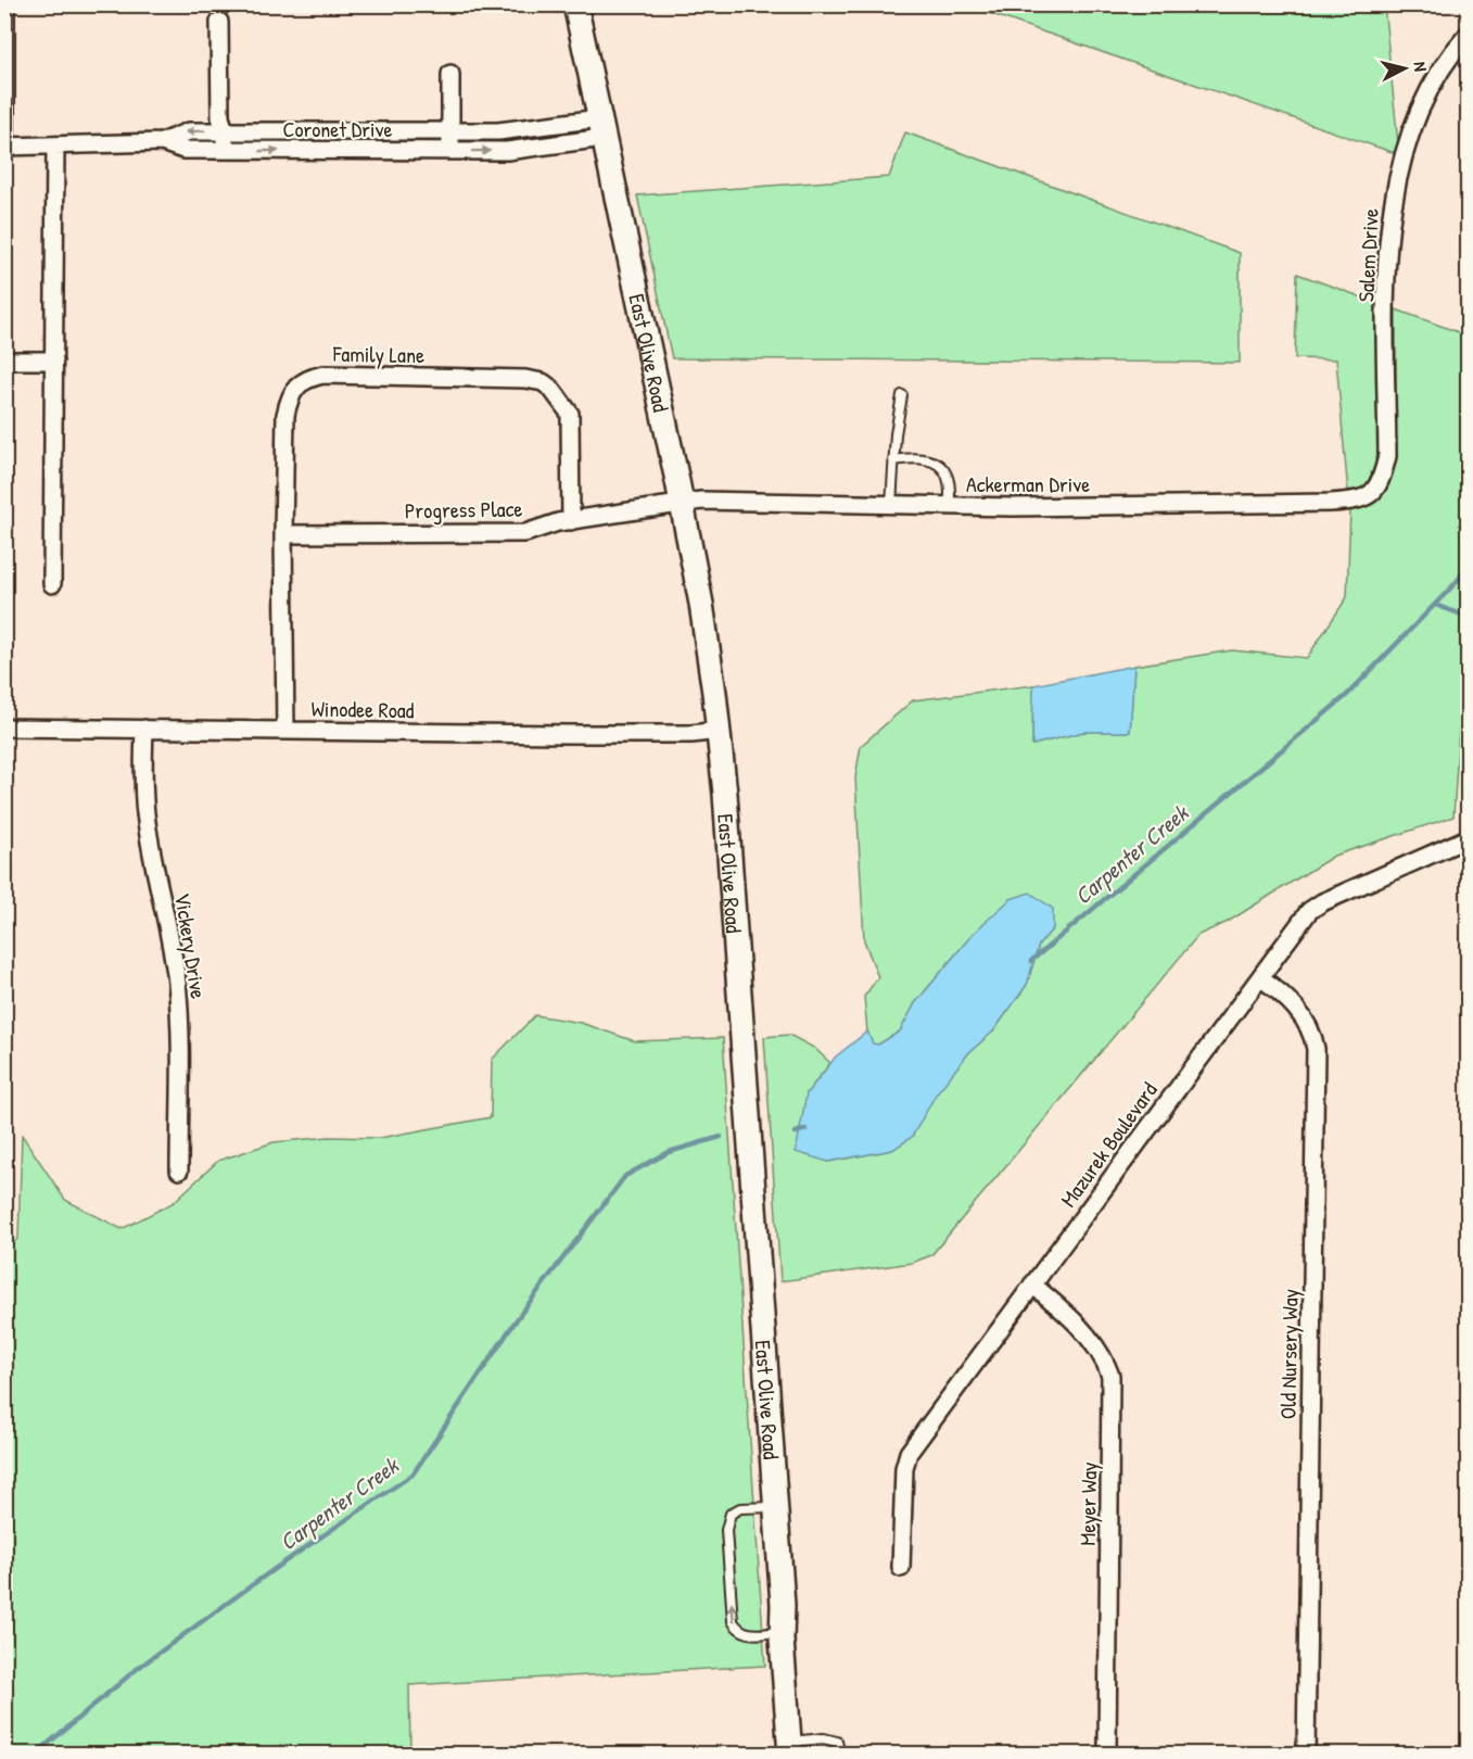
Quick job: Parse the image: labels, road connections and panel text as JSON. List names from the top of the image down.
{
  "streets": {
    "street": [
      "Coronet Drive",
      "Salem Drive",
      "East Olive Road",
      "Family Lane",
      "Ackerman Drive",
      "Progress Place",
      "Winodee Road",
      "Vickery Drive",
      "Mazurek Boulevard",
      "Old Nursery Way",
      "Meyer Way"
    ]
  },
  "crossings": [
    ["Coronet Drive", "East Olive Road"],
    ["Salem Drive", "Ackerman Drive"],
    ["East Olive Road", "Ackerman Drive"],
    ["East Olive Road", "Progress Place"],
    ["East Olive Road", "Winodee Road"],
    ["Family Lane", "Progress Place"],
    ["Family Lane", "Winodee Road"],
    ["Ackerman Drive", "Progress Place"],
    ["Winodee Road", "Vickery Drive"],
    ["Mazurek Boulevard", "Old Nursery Way"],
    ["Mazurek Boulevard", "Meyer Way"]
  ],
  "water": ["Carpenter Creek"],
  "north": "right"
}
